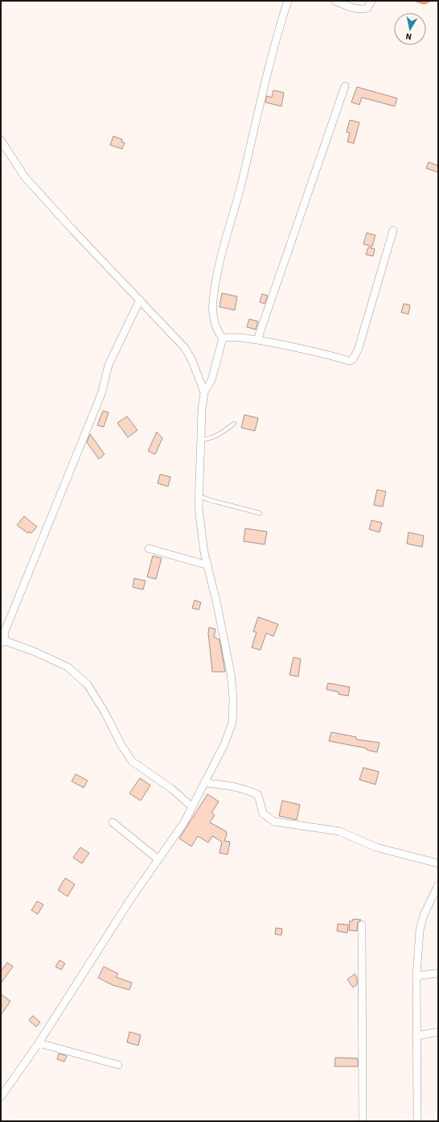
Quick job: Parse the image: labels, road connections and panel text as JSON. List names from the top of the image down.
{
  "north": "bottom"
}
